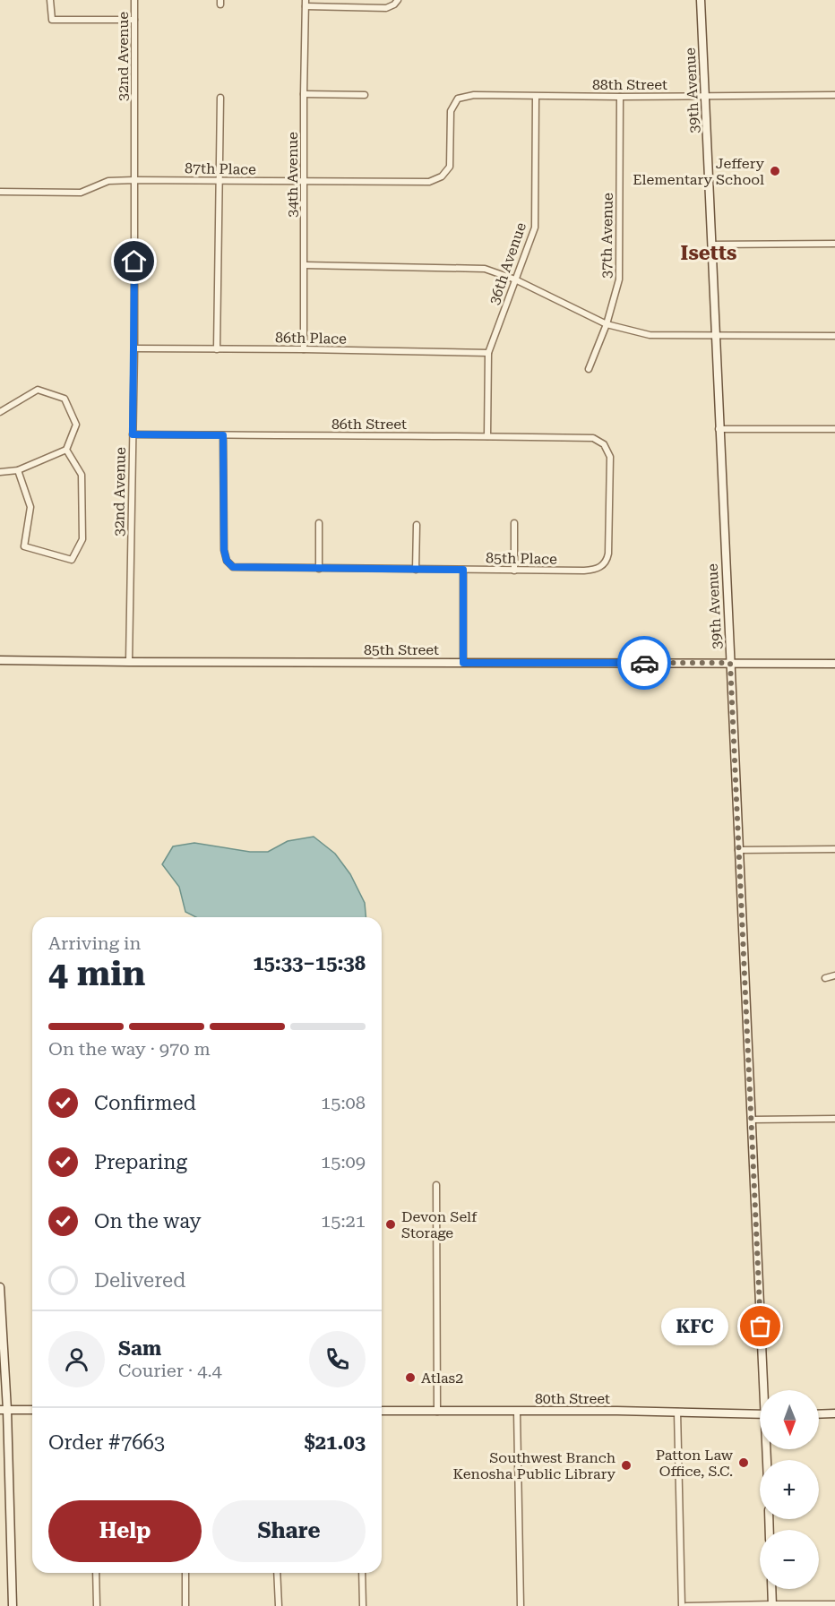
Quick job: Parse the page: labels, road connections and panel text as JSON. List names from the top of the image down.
{
  "streets": {
    "street": [
      "32nd Avenue",
      "88th Street",
      "39th Avenue",
      "87th Place",
      "34th Avenue",
      "37th Avenue",
      "36th Avenue",
      "86th Place",
      "86th Street",
      "85th Place",
      "85th Street",
      "80th Street"
    ]
  },
  "crossings": [
    ["32nd Avenue", "87th Place"],
    ["32nd Avenue", "86th Place"],
    ["32nd Avenue", "86th Street"],
    ["32nd Avenue", "85th Street"],
    ["88th Street", "39th Avenue"],
    ["88th Street", "87th Place"],
    ["88th Street", "37th Avenue"],
    ["88th Street", "36th Avenue"],
    ["39th Avenue", "85th Street"],
    ["87th Place", "34th Avenue"],
    ["34th Avenue", "86th Place"],
    ["36th Avenue", "86th Place"],
    ["36th Avenue", "86th Street"],
    ["86th Street", "85th Place"]
  ],
  "districts": ["Isetts"],
  "places": [
    "Jeffery Elementary School",
    "Devon Self Storage",
    "KFC",
    "Atlas2",
    "Patton Law Office, S.C.",
    "Southwest Branch Kenosha Public Library"
  ],
  "north": "bottom",
  "page": {
    "heading": ["4 min", "Arriving in", "15:33–15:38"],
    "panel": [
      "Sam",
      "Courier · 4.4",
      "Order #7663",
      "$21.03"
    ],
    "bar": "On the way · 970 m",
    "list": [
      ["Confirmed", "15:08"],
      ["Preparing", "15:09"],
      ["On the way", "15:21"],
      "Delivered"
    ],
    "bubble": "KFC",
    "map_buttons": ["+", "−"],
    "buttons": ["Help", "Share"]
  }
}
